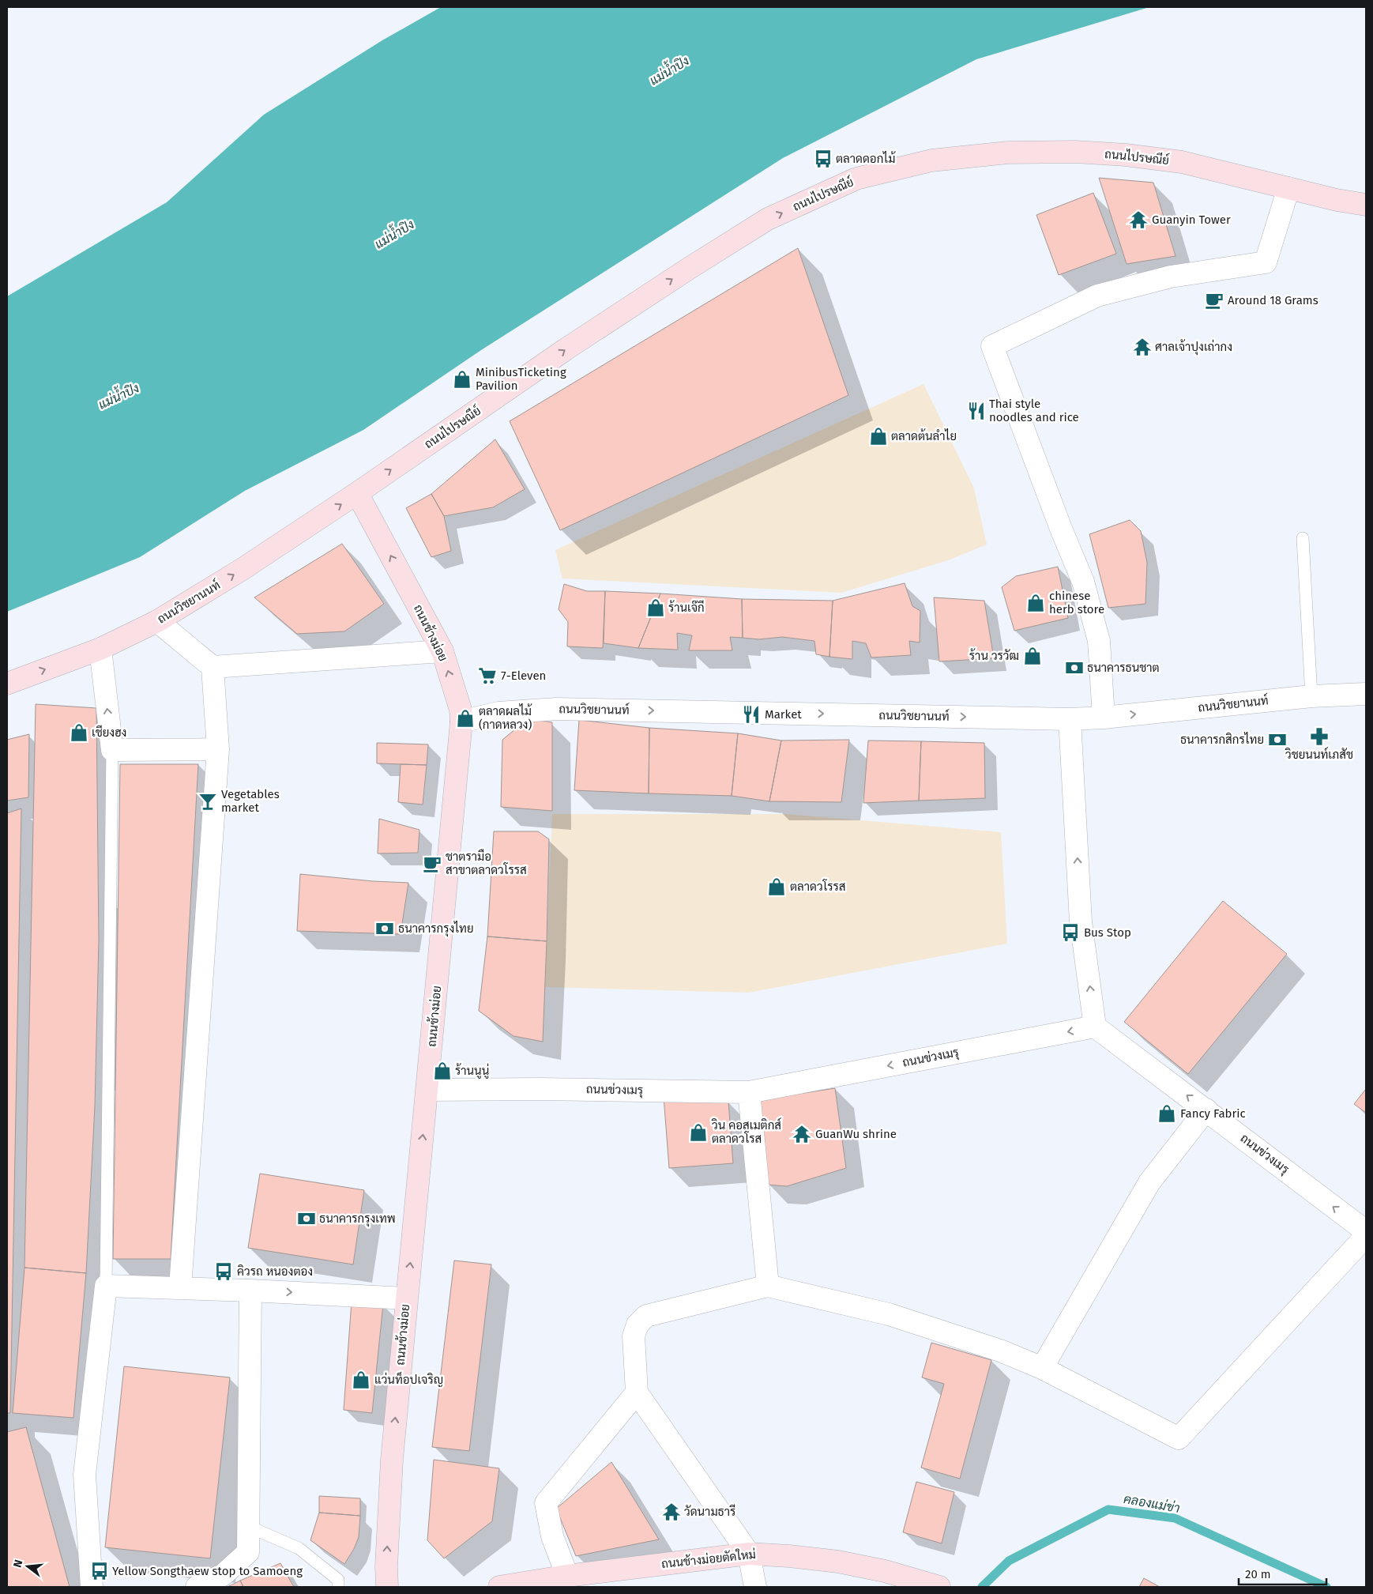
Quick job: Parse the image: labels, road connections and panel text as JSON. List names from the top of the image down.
{
  "streets": {
    "street": [
      "ถนนไปรษณีย์",
      "ถนนวิชยานนท์",
      "ถนนช้างม่อย",
      "ถนนข่วงเมรุ",
      "ถนนช้างม่อยตัดใหม่"
    ]
  },
  "crossings": [
    ["ถนนไปรษณีย์", "ถนนวิชยานนท์"],
    ["ถนนไปรษณีย์", "ถนนช้างม่อย"],
    ["ถนนวิชยานนท์", "ถนนช้างม่อย"],
    ["ถนนช้างม่อย", "ถนนข่วงเมรุ"]
  ],
  "one_way": ["ถนนไปรษณีย์", "ถนนวิชยานนท์", "ถนนข่วงเมรุ"],
  "water": ["แม่น้ำปิง", "คลองแม่ข่า"],
  "places": {
    "bus stop": [
      "ตลาดดอกไม้",
      "Bus Stop",
      "คิวรถ หนองตอง",
      "Yellow Songthaew stop to Samoeng"
    ],
    "temple": [
      "Guanyin Tower",
      "ศาลเจ้าปุงเถ่ากง",
      "GuanWu shrine",
      "วัดนามธารี"
    ],
    "cafe": ["Around 18 Grams", "ชาตรามือ สาขาตลาดวโรรส"],
    "shop": [
      "MinibusTicketing Pavilion",
      "ตลาดต้นลำไย",
      "chinese herb store",
      "ร้านเจ๊กี",
      "ร้าน วรวัฒ",
      "ตลาดผลไม้ (กาดหลวง)",
      "เชียงฮง",
      "ตลาดวโรรส",
      "ร้านนูนู่",
      "Fancy Fabric",
      "วิน คอสเมติกส์ ตลาดวโรส",
      "แว่นท็อปเจริญ"
    ],
    "restaurant": ["Thai style noodles and rice", "Market"],
    "bank": [
      "ธนาคารธนชาต",
      "ธนาคารกสิกรไทย",
      "ธนาคารกรุงไทย",
      "ธนาคารกรุงเทพ"
    ],
    "supermarket": ["7-Eleven"],
    "pharmacy": ["วิชยนนท์เภสัช"],
    "bar": ["Vegetables market"]
  },
  "scale_bar": "20 m",
  "north": "left"
}
